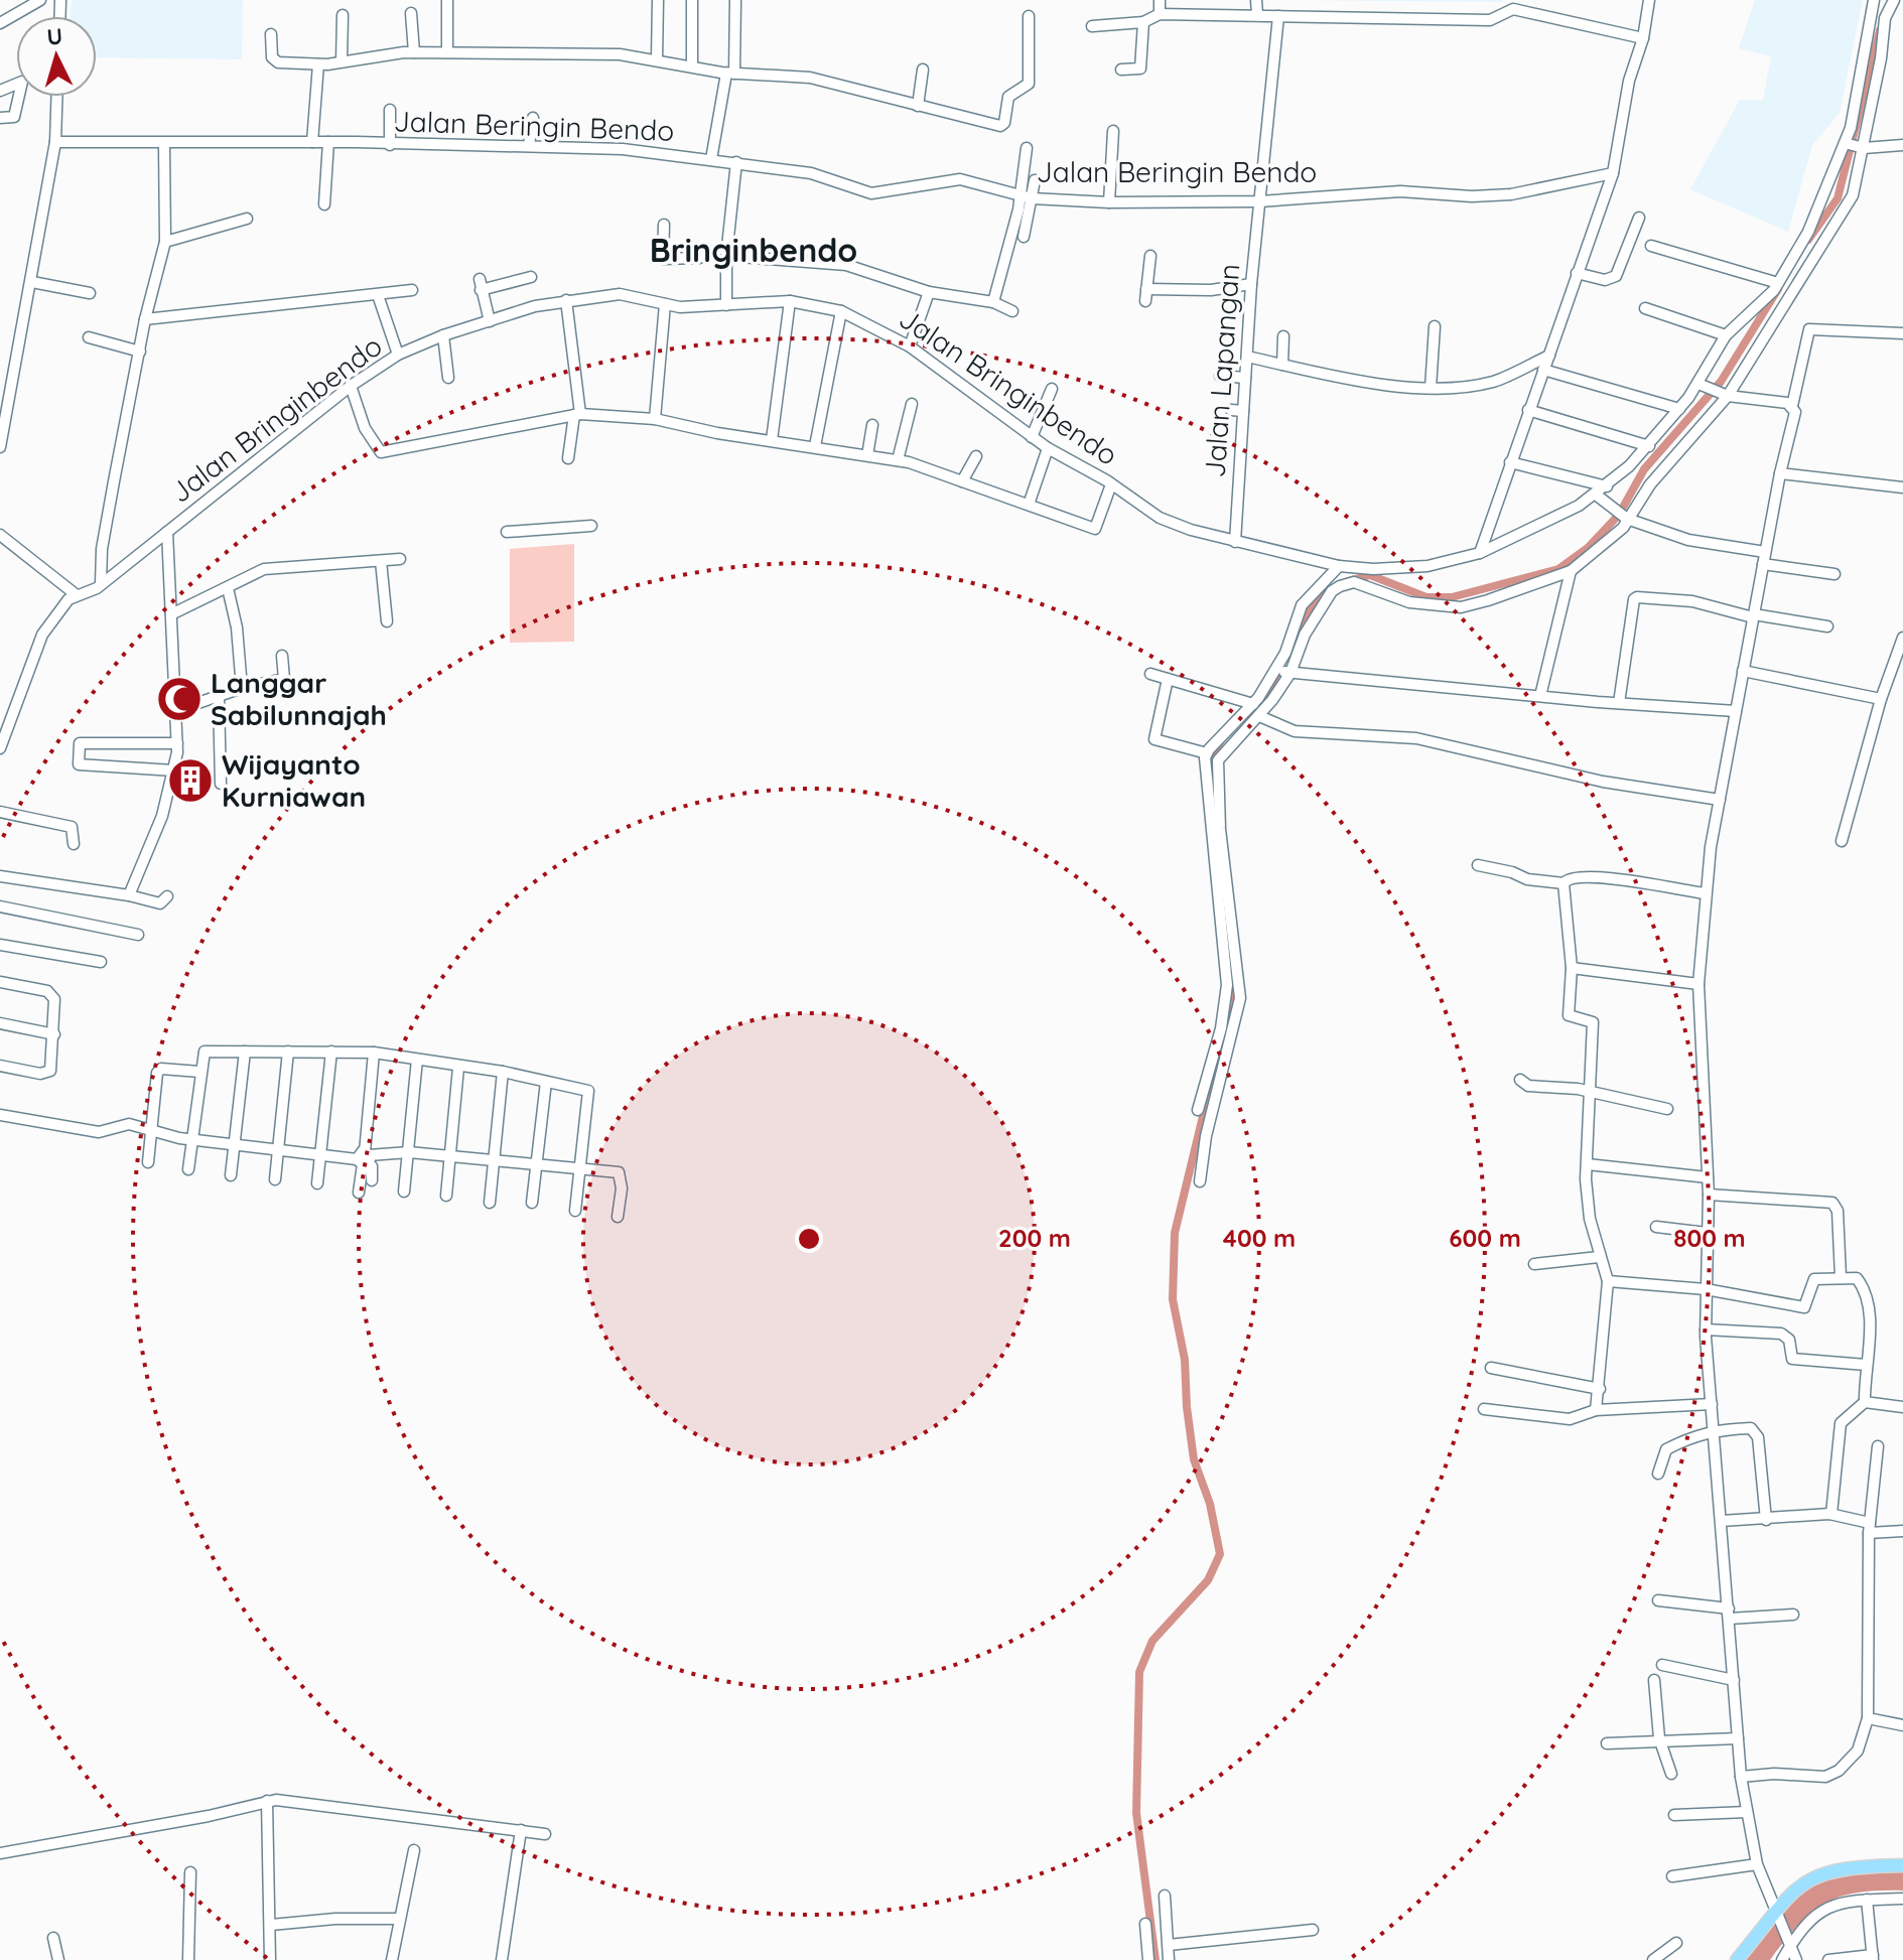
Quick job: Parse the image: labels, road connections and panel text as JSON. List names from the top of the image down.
{
  "streets": {
    "street": ["Jalan Beringin Bendo", "Jalan Lapangan", "Jalan Bringinbendo"]
  },
  "crossings": [
    ["Jalan Beringin Bendo", "Jalan Lapangan"],
    ["Jalan Lapangan", "Jalan Bringinbendo"]
  ],
  "districts": ["Bringinbendo"],
  "places": {
    "mosque": ["Langgar Sabilunnajah"],
    "building": ["Wijayanto Kurniawan"]
  },
  "north": "top",
  "rings": [
    "200 m",
    "400 m",
    "600 m",
    "800 m"
  ]
}
